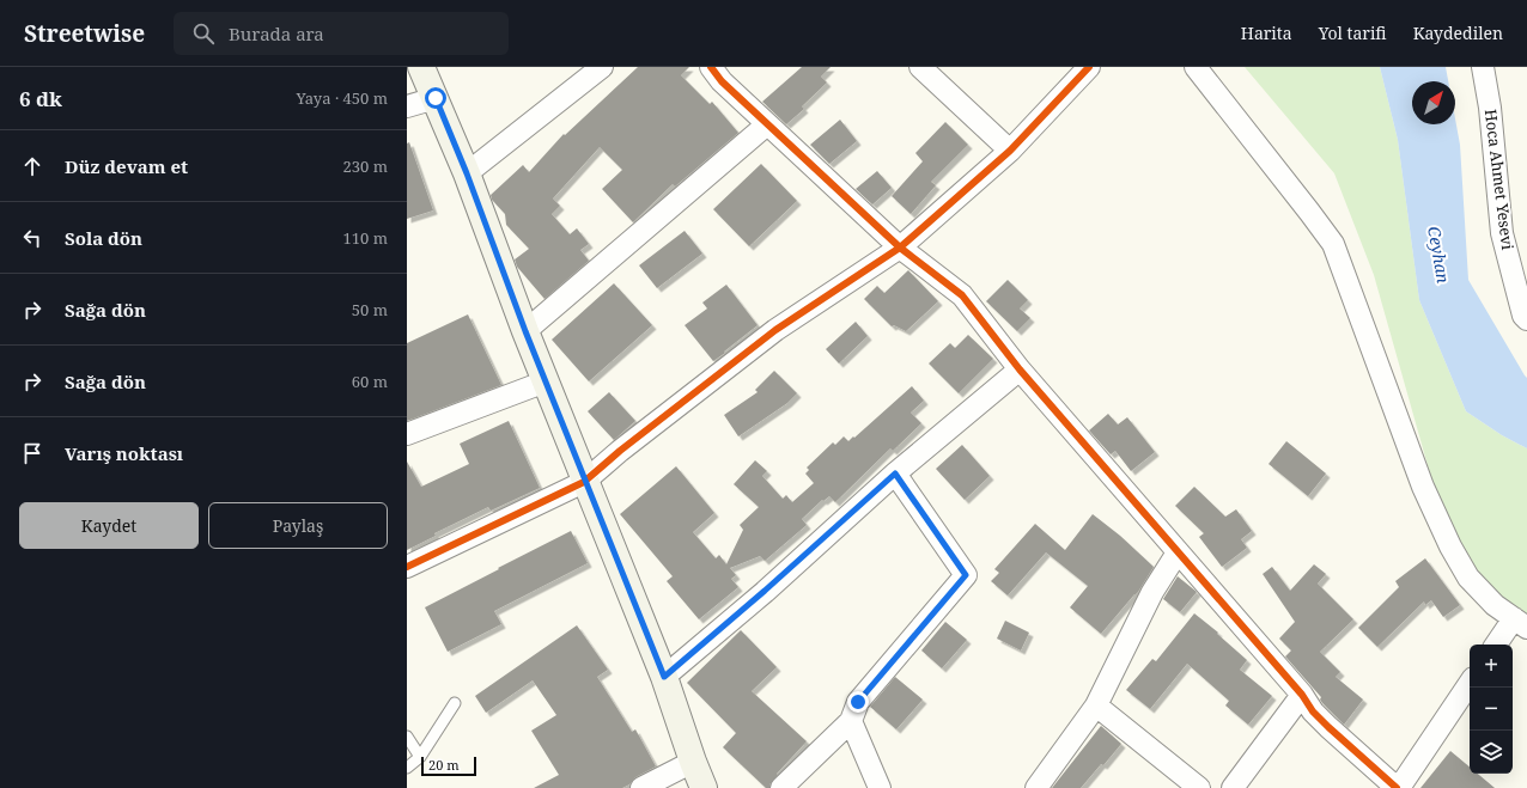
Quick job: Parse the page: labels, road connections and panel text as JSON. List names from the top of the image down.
{
  "streets": {
    "street": ["Hoca Ahmet Yesevi"]
  },
  "water": ["Ceyhan"],
  "scale_bar": "20 m",
  "north": "top right",
  "page": {
    "header": "Streetwise",
    "search": "Burada ara",
    "nav": ["Harita", "Yol tarifi", "Kaydedilen"],
    "heading": ["6 dk", "Yaya · 450 m"],
    "list": [
      ["Düz devam et", "230 m"],
      ["Sola dön", "110 m"],
      ["Sağa dön", "50 m"],
      ["Sağa dön", "60 m"],
      "Varış noktası"
    ],
    "buttons": ["Kaydet", "Paylaş"],
    "map_buttons": ["+", "−"],
    "scale": "20 m"
  }
}
